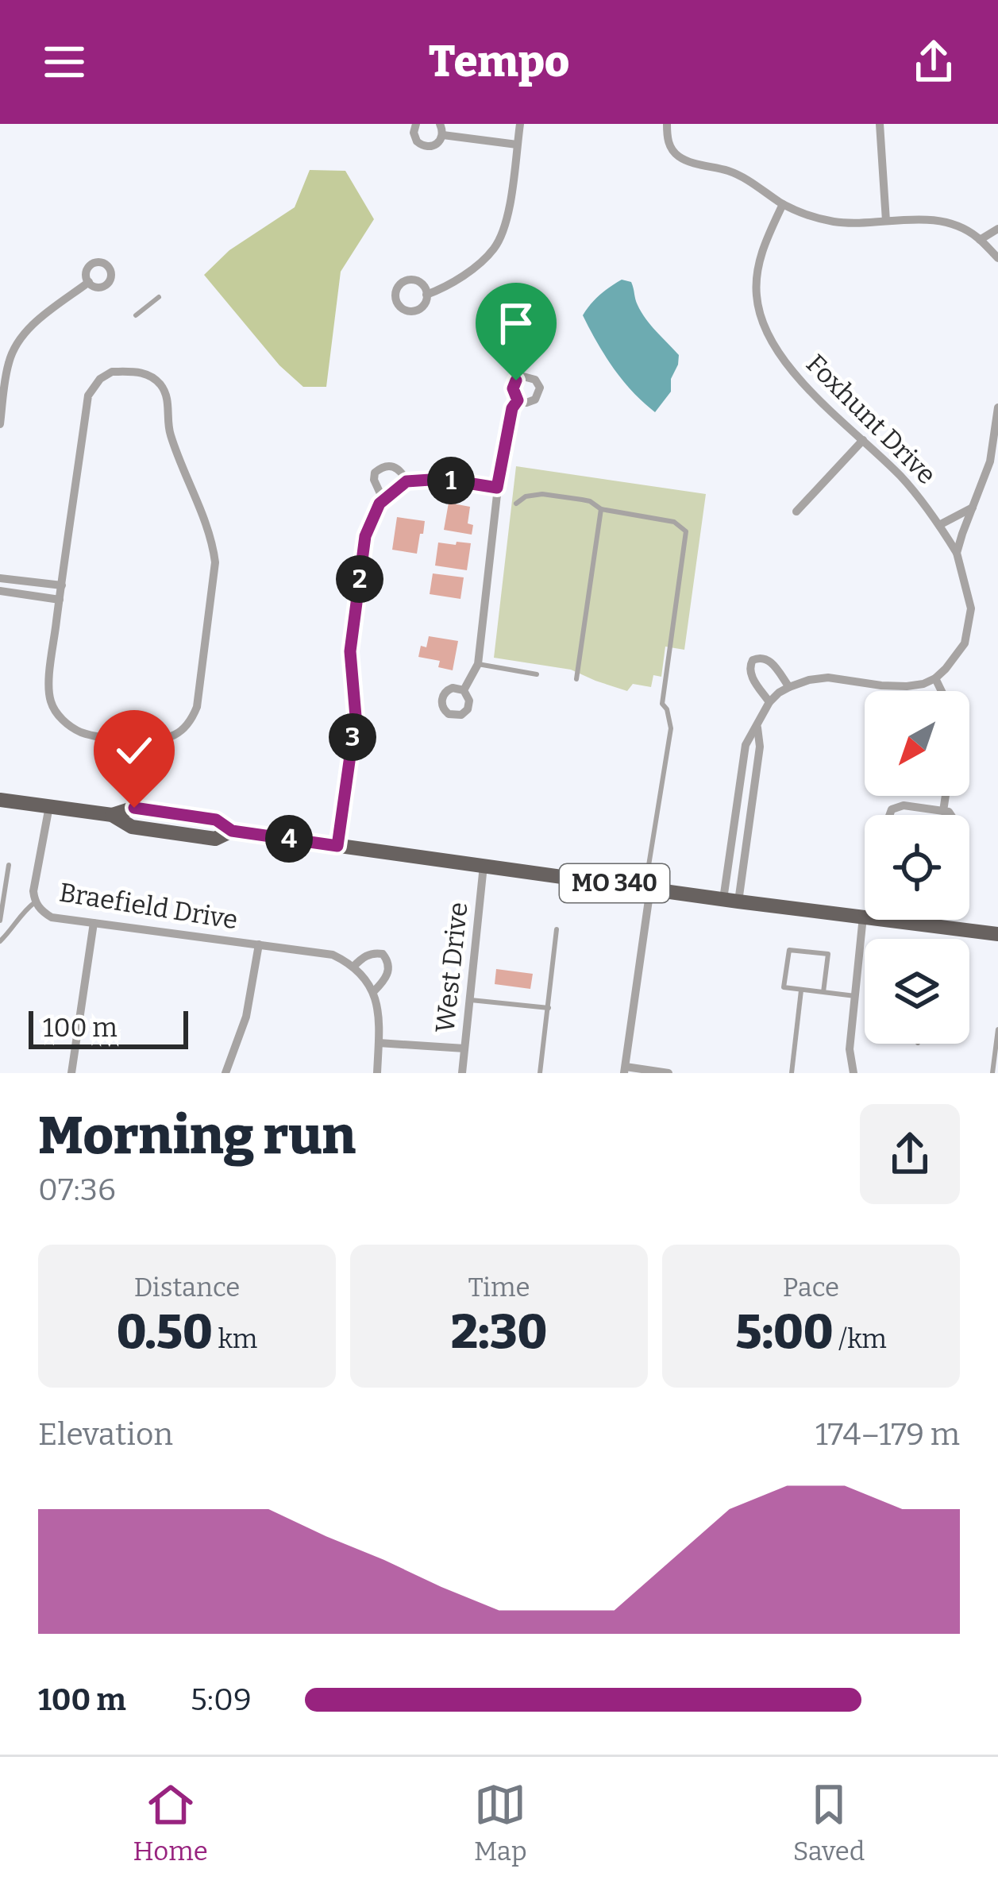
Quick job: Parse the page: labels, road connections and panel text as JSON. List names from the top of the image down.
{
  "streets": {
    "main road": ["MO 340"],
    "street": ["Foxhunt Drive", "Braefield Drive", "West Drive"]
  },
  "crossings": [
    ["MO 340", "Braefield Drive"],
    ["MO 340", "West Drive"]
  ],
  "scale_bar": "100 m",
  "north": "bottom left",
  "page": {
    "header": "Tempo",
    "pins": [
      "1",
      "2",
      "3",
      "4"
    ],
    "scale": "100 m",
    "heading": ["Morning run", "07:36"],
    "stats": [
      ["Distance", "0.50 km"],
      ["Time", "2:30"],
      ["Pace", "5:00 /km"]
    ],
    "chart": ["Elevation", "174–179 m"],
    "list": [
      {
        "name": "100 m",
        "note": "5:09"
      }
    ],
    "tabs": ["Home", "Map", "Saved"]
  }
}
